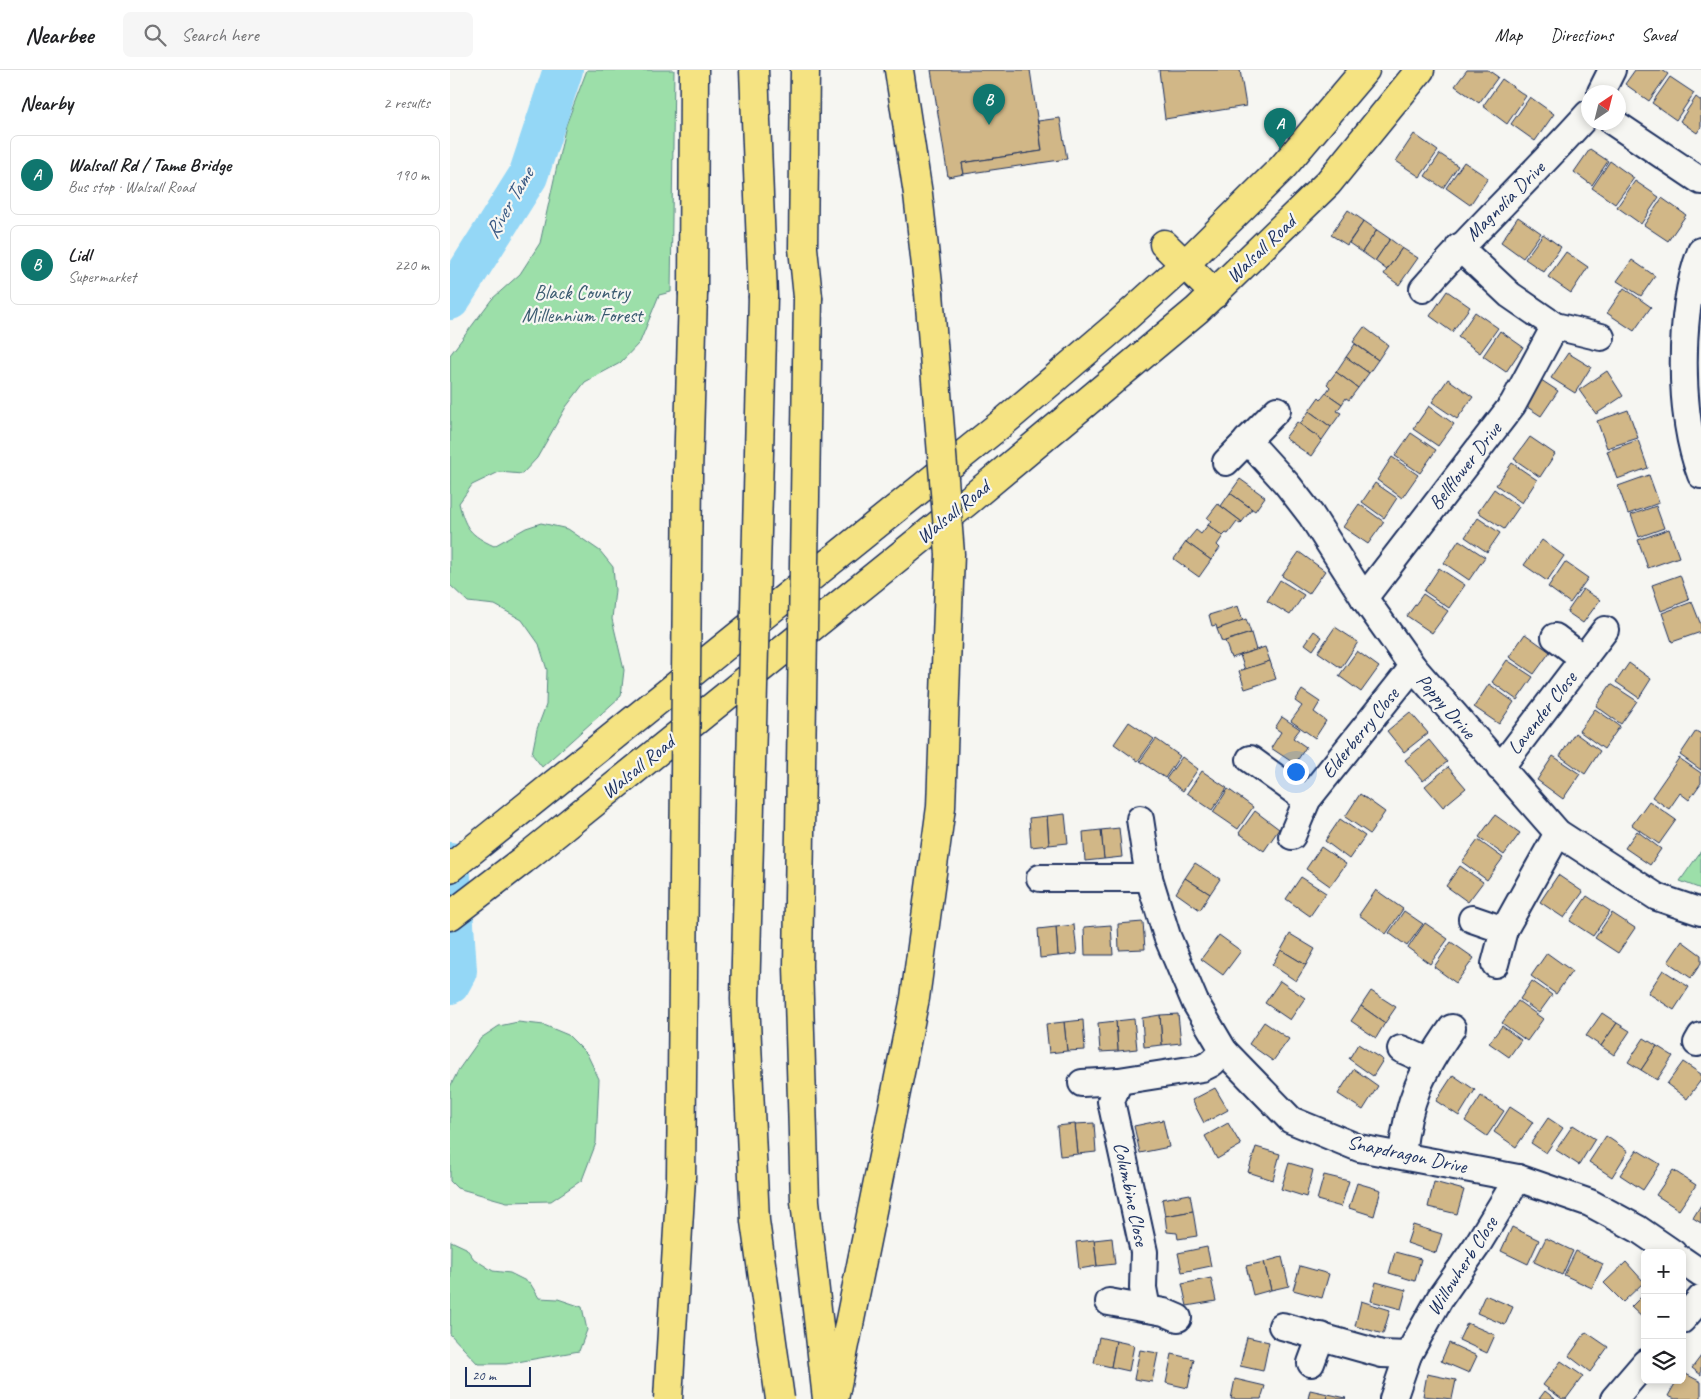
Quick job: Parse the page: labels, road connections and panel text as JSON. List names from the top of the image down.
{
  "streets": {
    "main road": ["Walsall Road"],
    "street": [
      "Magnolia Drive",
      "Bellflower Drive",
      "Poppy Drive",
      "Lavender Close",
      "Elderberry Close",
      "Snapdragon Drive",
      "Columbine Close",
      "Willowherb Close"
    ]
  },
  "crossings": [
    ["Bellflower Drive", "Poppy Drive"],
    ["Poppy Drive", "Lavender Close"],
    ["Poppy Drive", "Elderberry Close"],
    ["Snapdragon Drive", "Willowherb Close"]
  ],
  "water": ["River Tame"],
  "parks": ["Black Country Millennium Forest"],
  "scale_bar": "20 m",
  "north": "top right",
  "page": {
    "header": "Nearbee",
    "search": "Search here",
    "nav": ["Map", "Directions", "Saved"],
    "heading": ["Nearby", "2 results"],
    "pins": ["B", "A"],
    "list": [
      {
        "mark": "A",
        "name": "Walsall Rd / Tame Bridge",
        "note": "Bus stop · Walsall Road",
        "value": "190 m"
      },
      {
        "mark": "B",
        "name": "Lidl",
        "note": "Supermarket",
        "value": "220 m"
      }
    ],
    "map_buttons": ["+", "−"],
    "scale": "20 m"
  }
}
